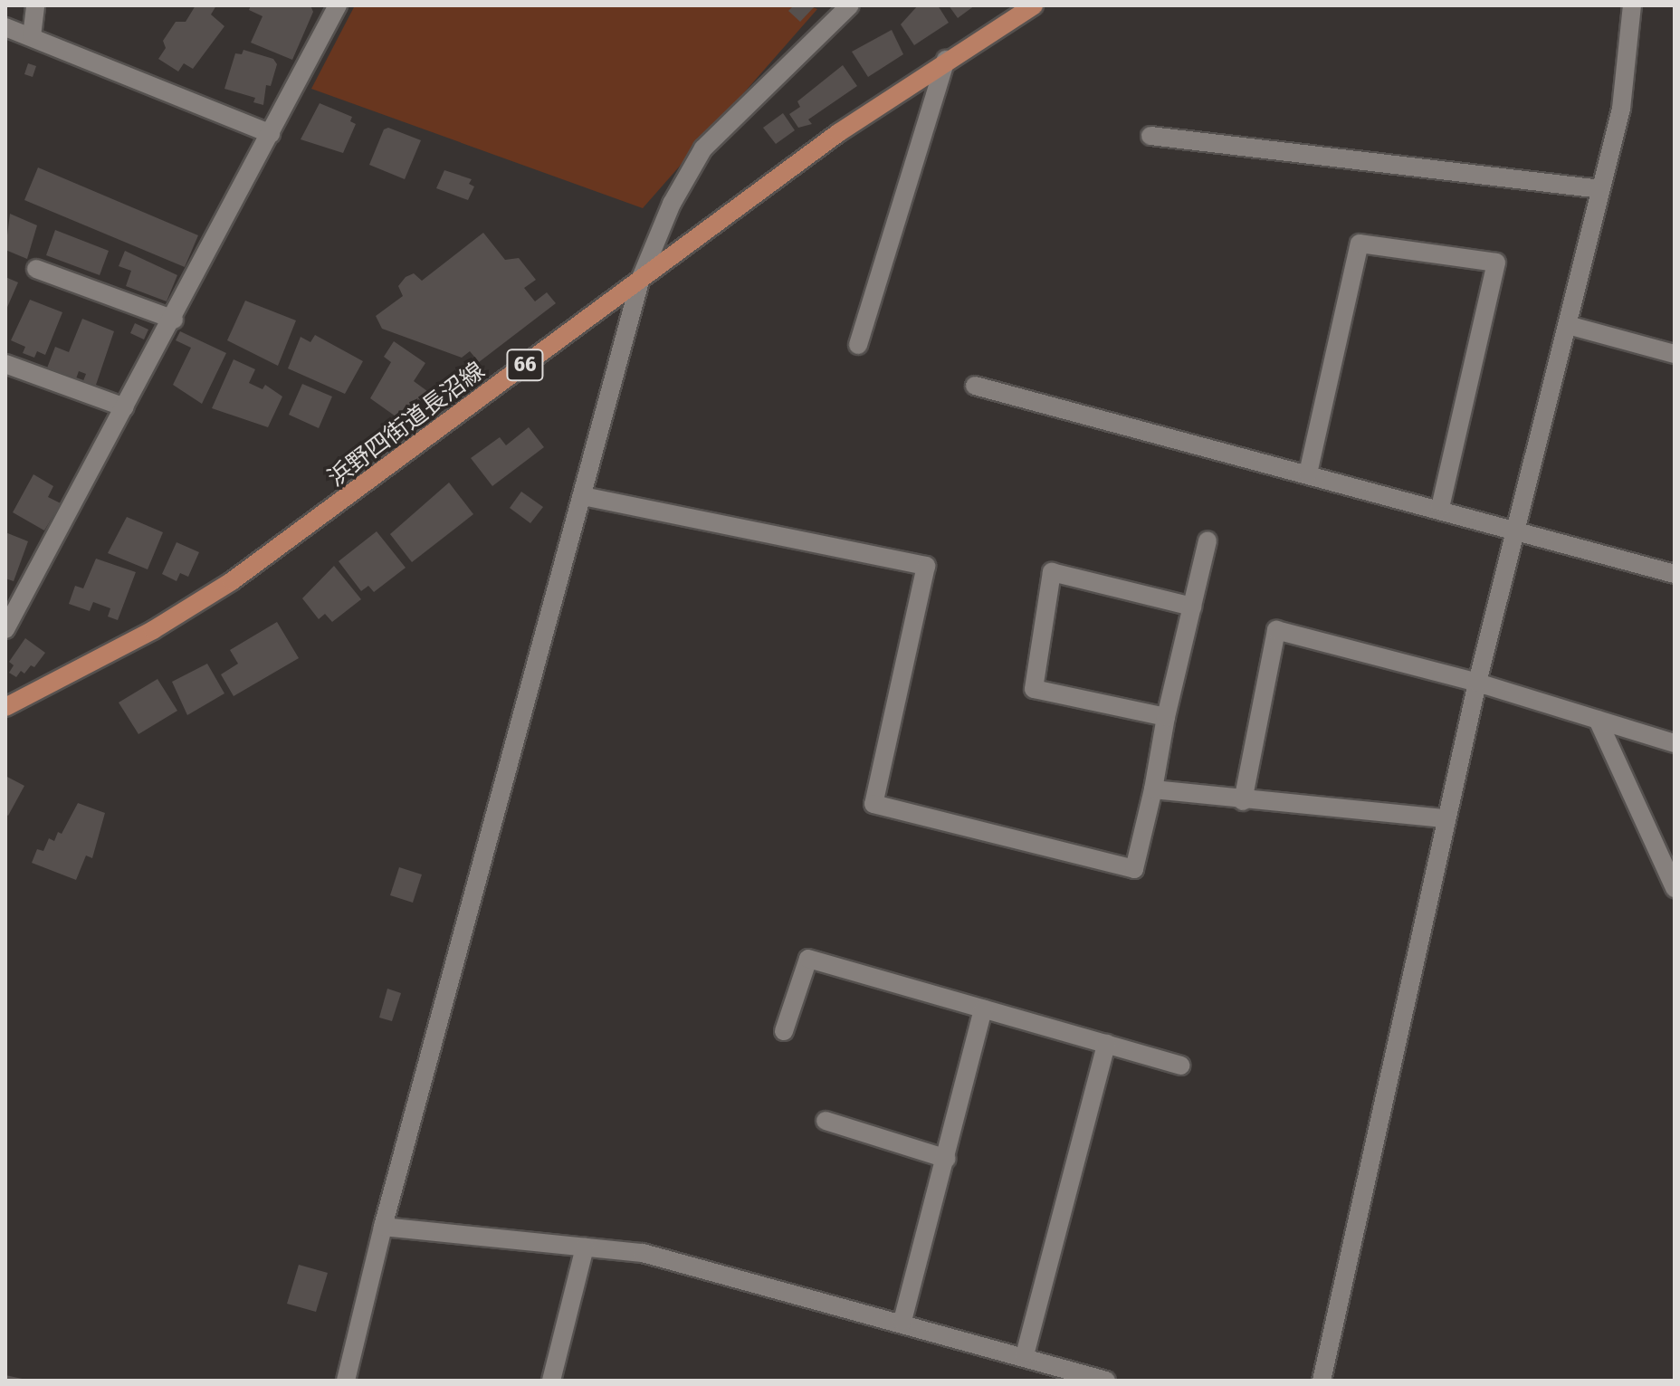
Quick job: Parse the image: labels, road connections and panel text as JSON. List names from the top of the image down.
{
  "streets": {
    "main road": ["66", "浜野四街道長沼線"]
  }
}
